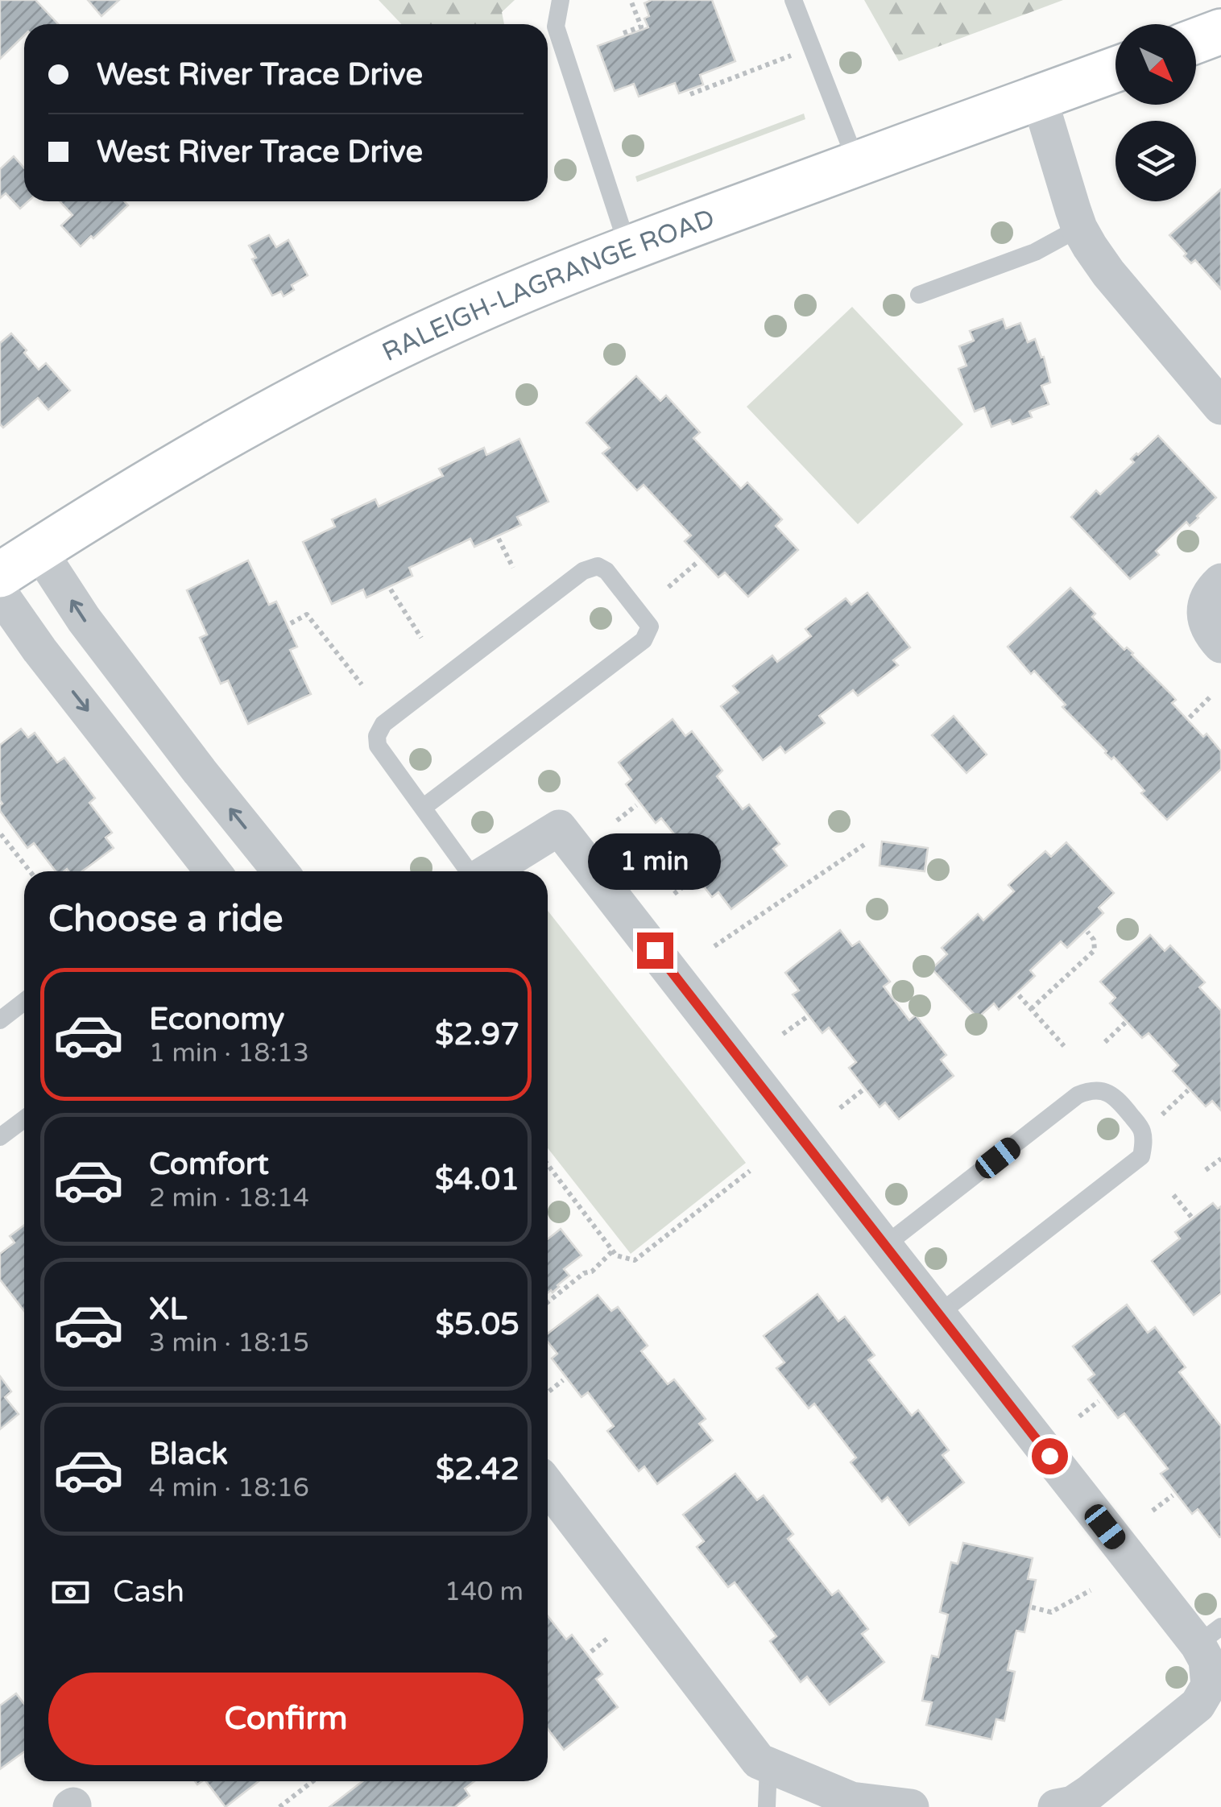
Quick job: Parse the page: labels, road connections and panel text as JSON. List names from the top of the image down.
{
  "streets": {
    "main road": ["RALEIGH-LAGRANGE ROAD"]
  },
  "north": "bottom right",
  "page": {
    "banner": ["West River Trace Drive", "West River Trace Drive"],
    "bubble": "1 min",
    "heading": "Choose a ride",
    "list": [
      {
        "name": "Economy",
        "note": "1 min · 18:13",
        "value": "$2.97"
      },
      {
        "name": "Comfort",
        "note": "2 min · 18:14",
        "value": "$4.01"
      },
      {
        "name": "XL",
        "note": "3 min · 18:15",
        "value": "$5.05"
      },
      {
        "name": "Black",
        "note": "4 min · 18:16",
        "value": "$2.42"
      }
    ],
    "pay": ["Cash", "140 m"],
    "buttons": "Confirm"
  }
}
